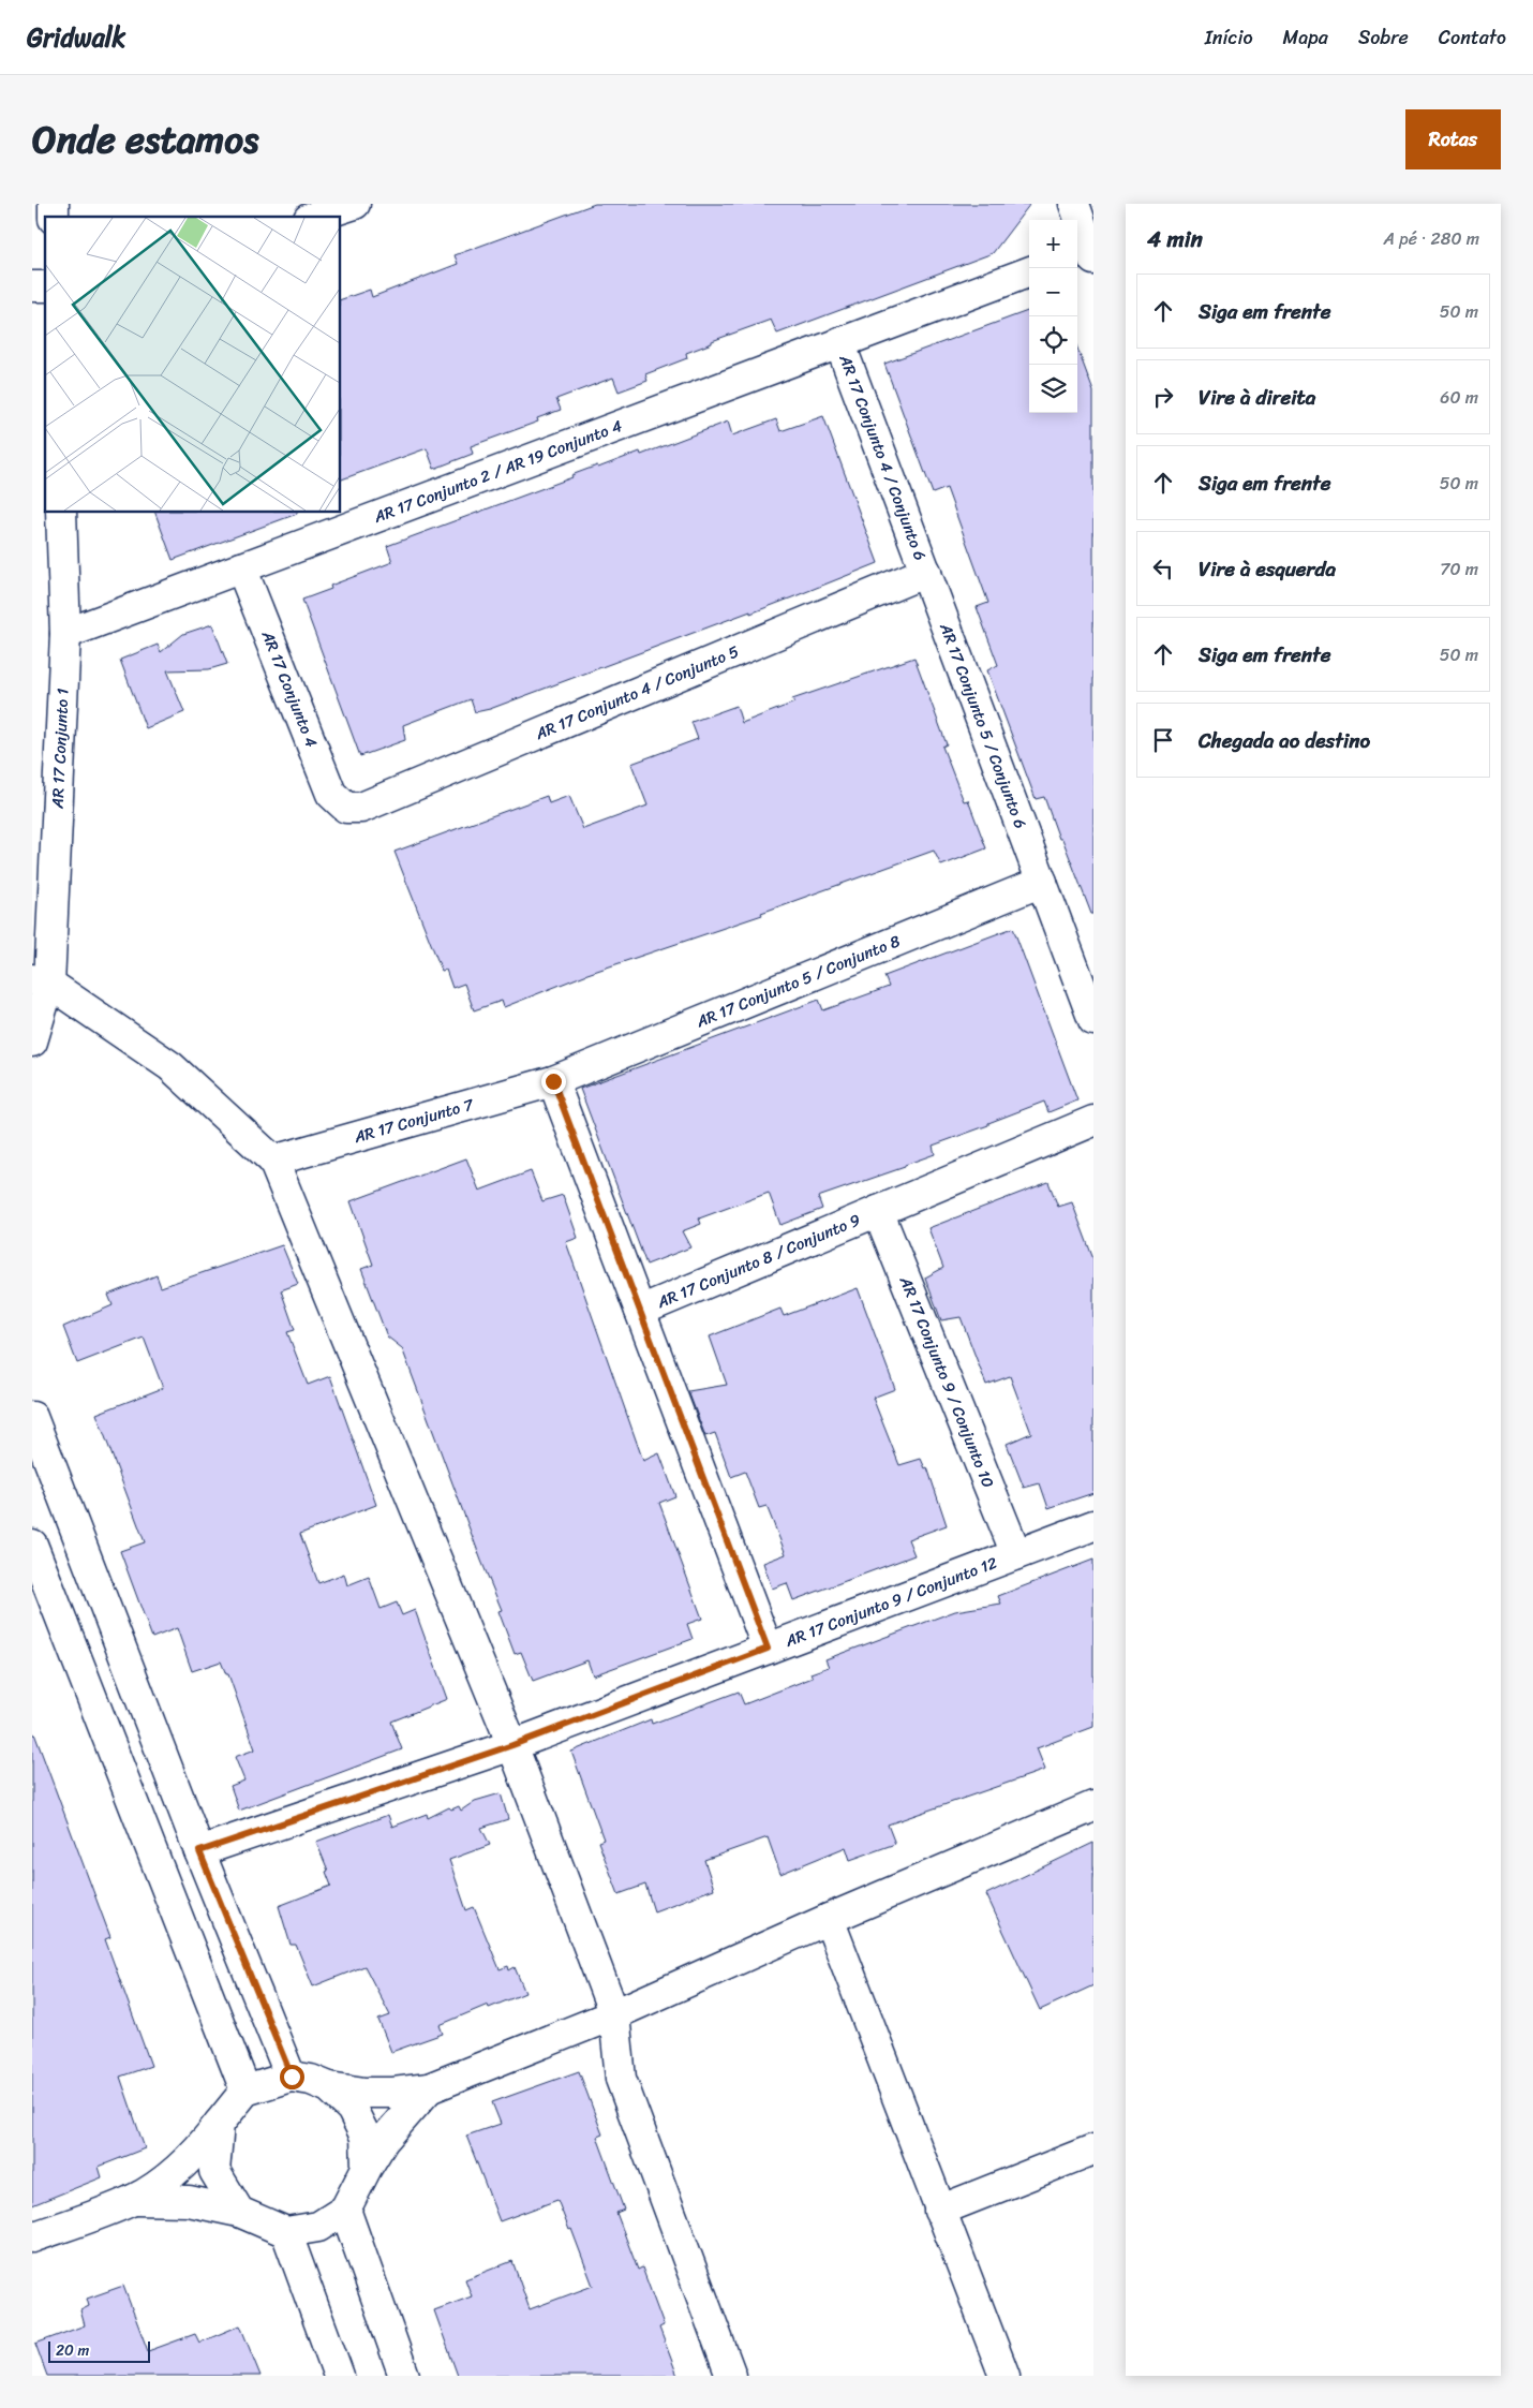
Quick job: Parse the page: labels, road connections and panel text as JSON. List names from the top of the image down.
{
  "streets": {
    "street": [
      "AR 17 Conjunto 4 / Conjunto 6",
      "AR 17 Conjunto 2 / AR 19 Conjunto 4",
      "AR 17 Conjunto 4",
      "AR 17 Conjunto 4 / Conjunto 5",
      "AR 17 Conjunto 5 / Conjunto 6",
      "AR 17 Conjunto 1",
      "AR 17 Conjunto 5 / Conjunto 8",
      "AR 17 Conjunto 7",
      "AR 17 Conjunto 8 / Conjunto 9",
      "AR 17 Conjunto 9 / Conjunto 10",
      "AR 17 Conjunto 9 / Conjunto 12"
    ]
  },
  "crossings": [
    ["AR 17 Conjunto 4 / Conjunto 6", "AR 17 Conjunto 2 / AR 19 Conjunto 4"],
    ["AR 17 Conjunto 4 / Conjunto 6", "AR 17 Conjunto 4 / Conjunto 5"],
    ["AR 17 Conjunto 4 / Conjunto 6", "AR 17 Conjunto 5 / Conjunto 6"],
    ["AR 17 Conjunto 2 / AR 19 Conjunto 4", "AR 17 Conjunto 4"],
    ["AR 17 Conjunto 2 / AR 19 Conjunto 4", "AR 17 Conjunto 1"],
    ["AR 17 Conjunto 4", "AR 17 Conjunto 4 / Conjunto 5"],
    ["AR 17 Conjunto 4 / Conjunto 5", "AR 17 Conjunto 5 / Conjunto 6"],
    ["AR 17 Conjunto 5 / Conjunto 6", "AR 17 Conjunto 5 / Conjunto 8"],
    ["AR 17 Conjunto 5 / Conjunto 8", "AR 17 Conjunto 7"],
    ["AR 17 Conjunto 8 / Conjunto 9", "AR 17 Conjunto 9 / Conjunto 10"],
    ["AR 17 Conjunto 9 / Conjunto 10", "AR 17 Conjunto 9 / Conjunto 12"]
  ],
  "scale_bar": "20 m",
  "page": {
    "header": "Gridwalk",
    "nav": [
      "Início",
      "Mapa",
      "Sobre",
      "Contato"
    ],
    "title": "Onde estamos",
    "buttons": "Rotas",
    "heading": ["4 min", "A pé · 280 m"],
    "map_buttons": ["+", "−"],
    "list": [
      ["Siga em frente", "50 m"],
      ["Vire à direita", "60 m"],
      ["Siga em frente", "50 m"],
      ["Vire à esquerda", "70 m"],
      ["Siga em frente", "50 m"],
      "Chegada ao destino"
    ],
    "scale": "20 m"
  }
}
